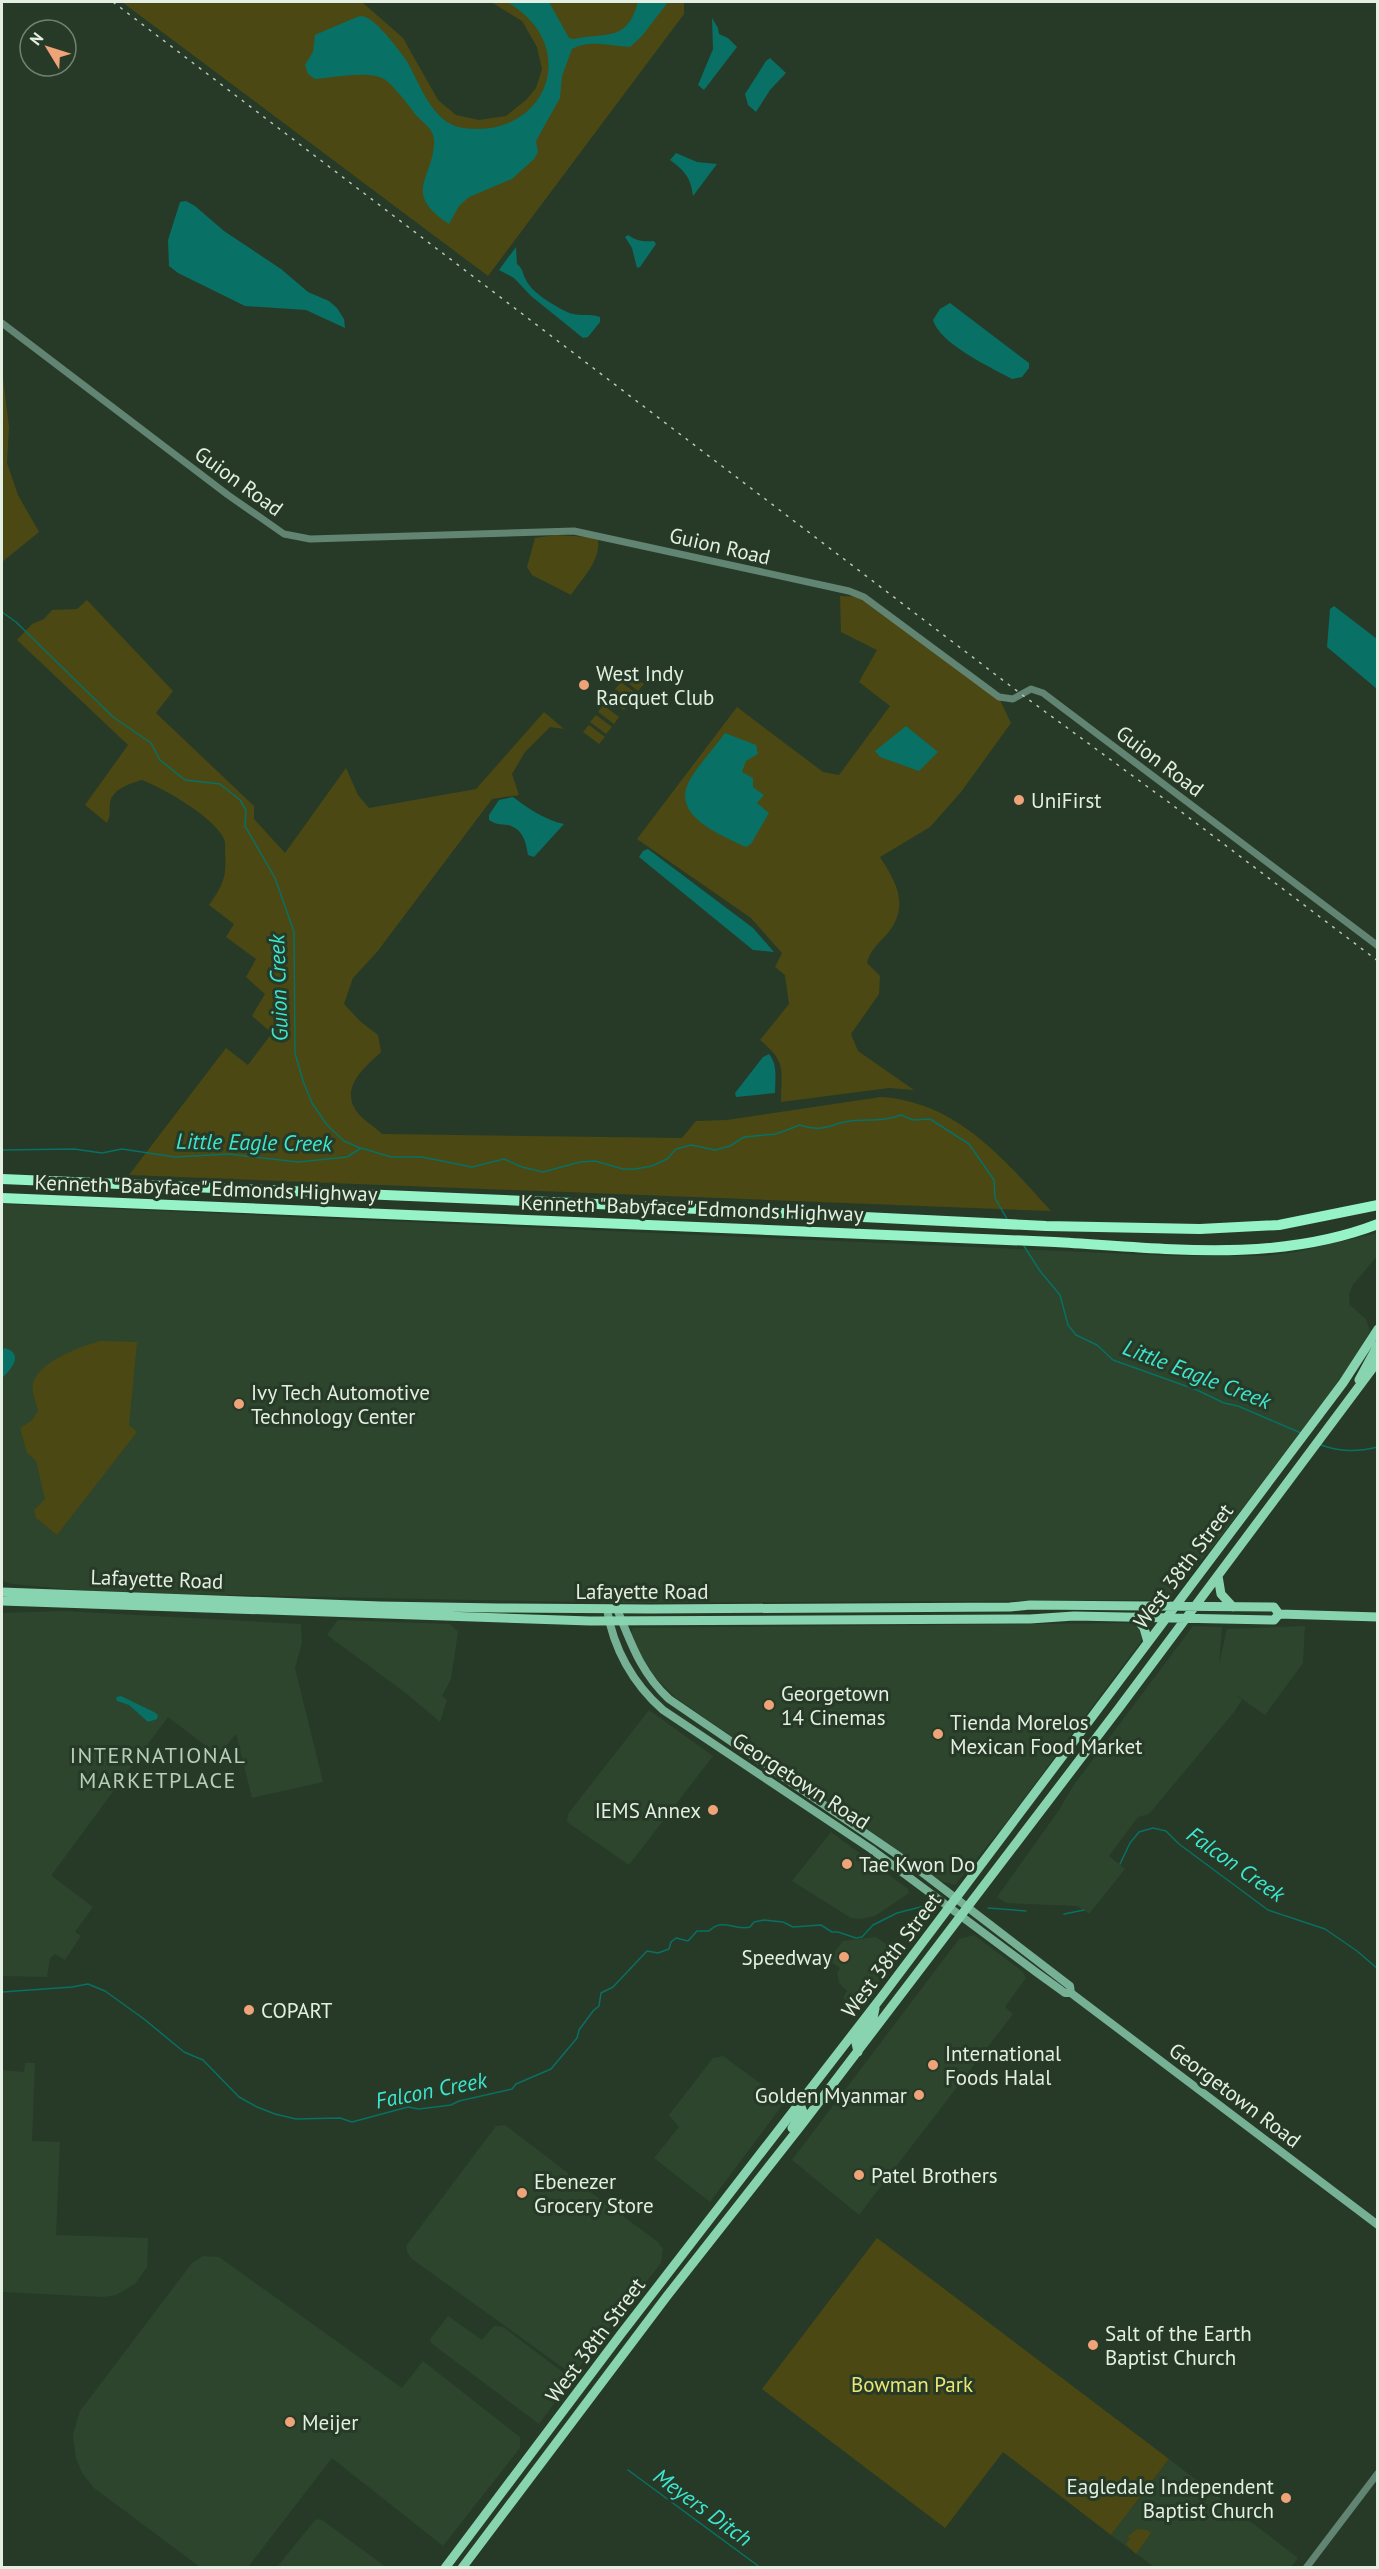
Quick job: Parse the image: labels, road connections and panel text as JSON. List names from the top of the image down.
{
  "streets": {
    "highway": ["Kenneth \"Babyface\" Edmonds Highway"],
    "main road": ["West 38th Street", "Lafayette Road", "Georgetown Road"],
    "street": ["Guion Road"]
  },
  "crossings": [
    ["West 38th Street", "Lafayette Road"],
    ["West 38th Street", "Georgetown Road"],
    ["Lafayette Road", "Georgetown Road"]
  ],
  "districts": ["INTERNATIONAL MARKETPLACE"],
  "water": [
    "Guion Creek",
    "Little Eagle Creek",
    "Falcon Creek",
    "Meyers Ditch"
  ],
  "parks": ["Bowman Park"],
  "places": [
    "West Indy Racquet Club",
    "UniFirst",
    "Ivy Tech Automotive Technology Center",
    "Georgetown 14 Cinemas",
    "Tienda Morelos Mexican Food Market",
    "IEMS Annex",
    "Tae Kwon Do",
    "Speedway",
    "COPART",
    "International Foods Halal",
    "Golden Myanmar",
    "Patel Brothers",
    "Ebenezer Grocery Store",
    "Salt of the Earth Baptist Church",
    "Meijer",
    "Eagledale Independent Baptist Church"
  ],
  "north": "top left"
}
